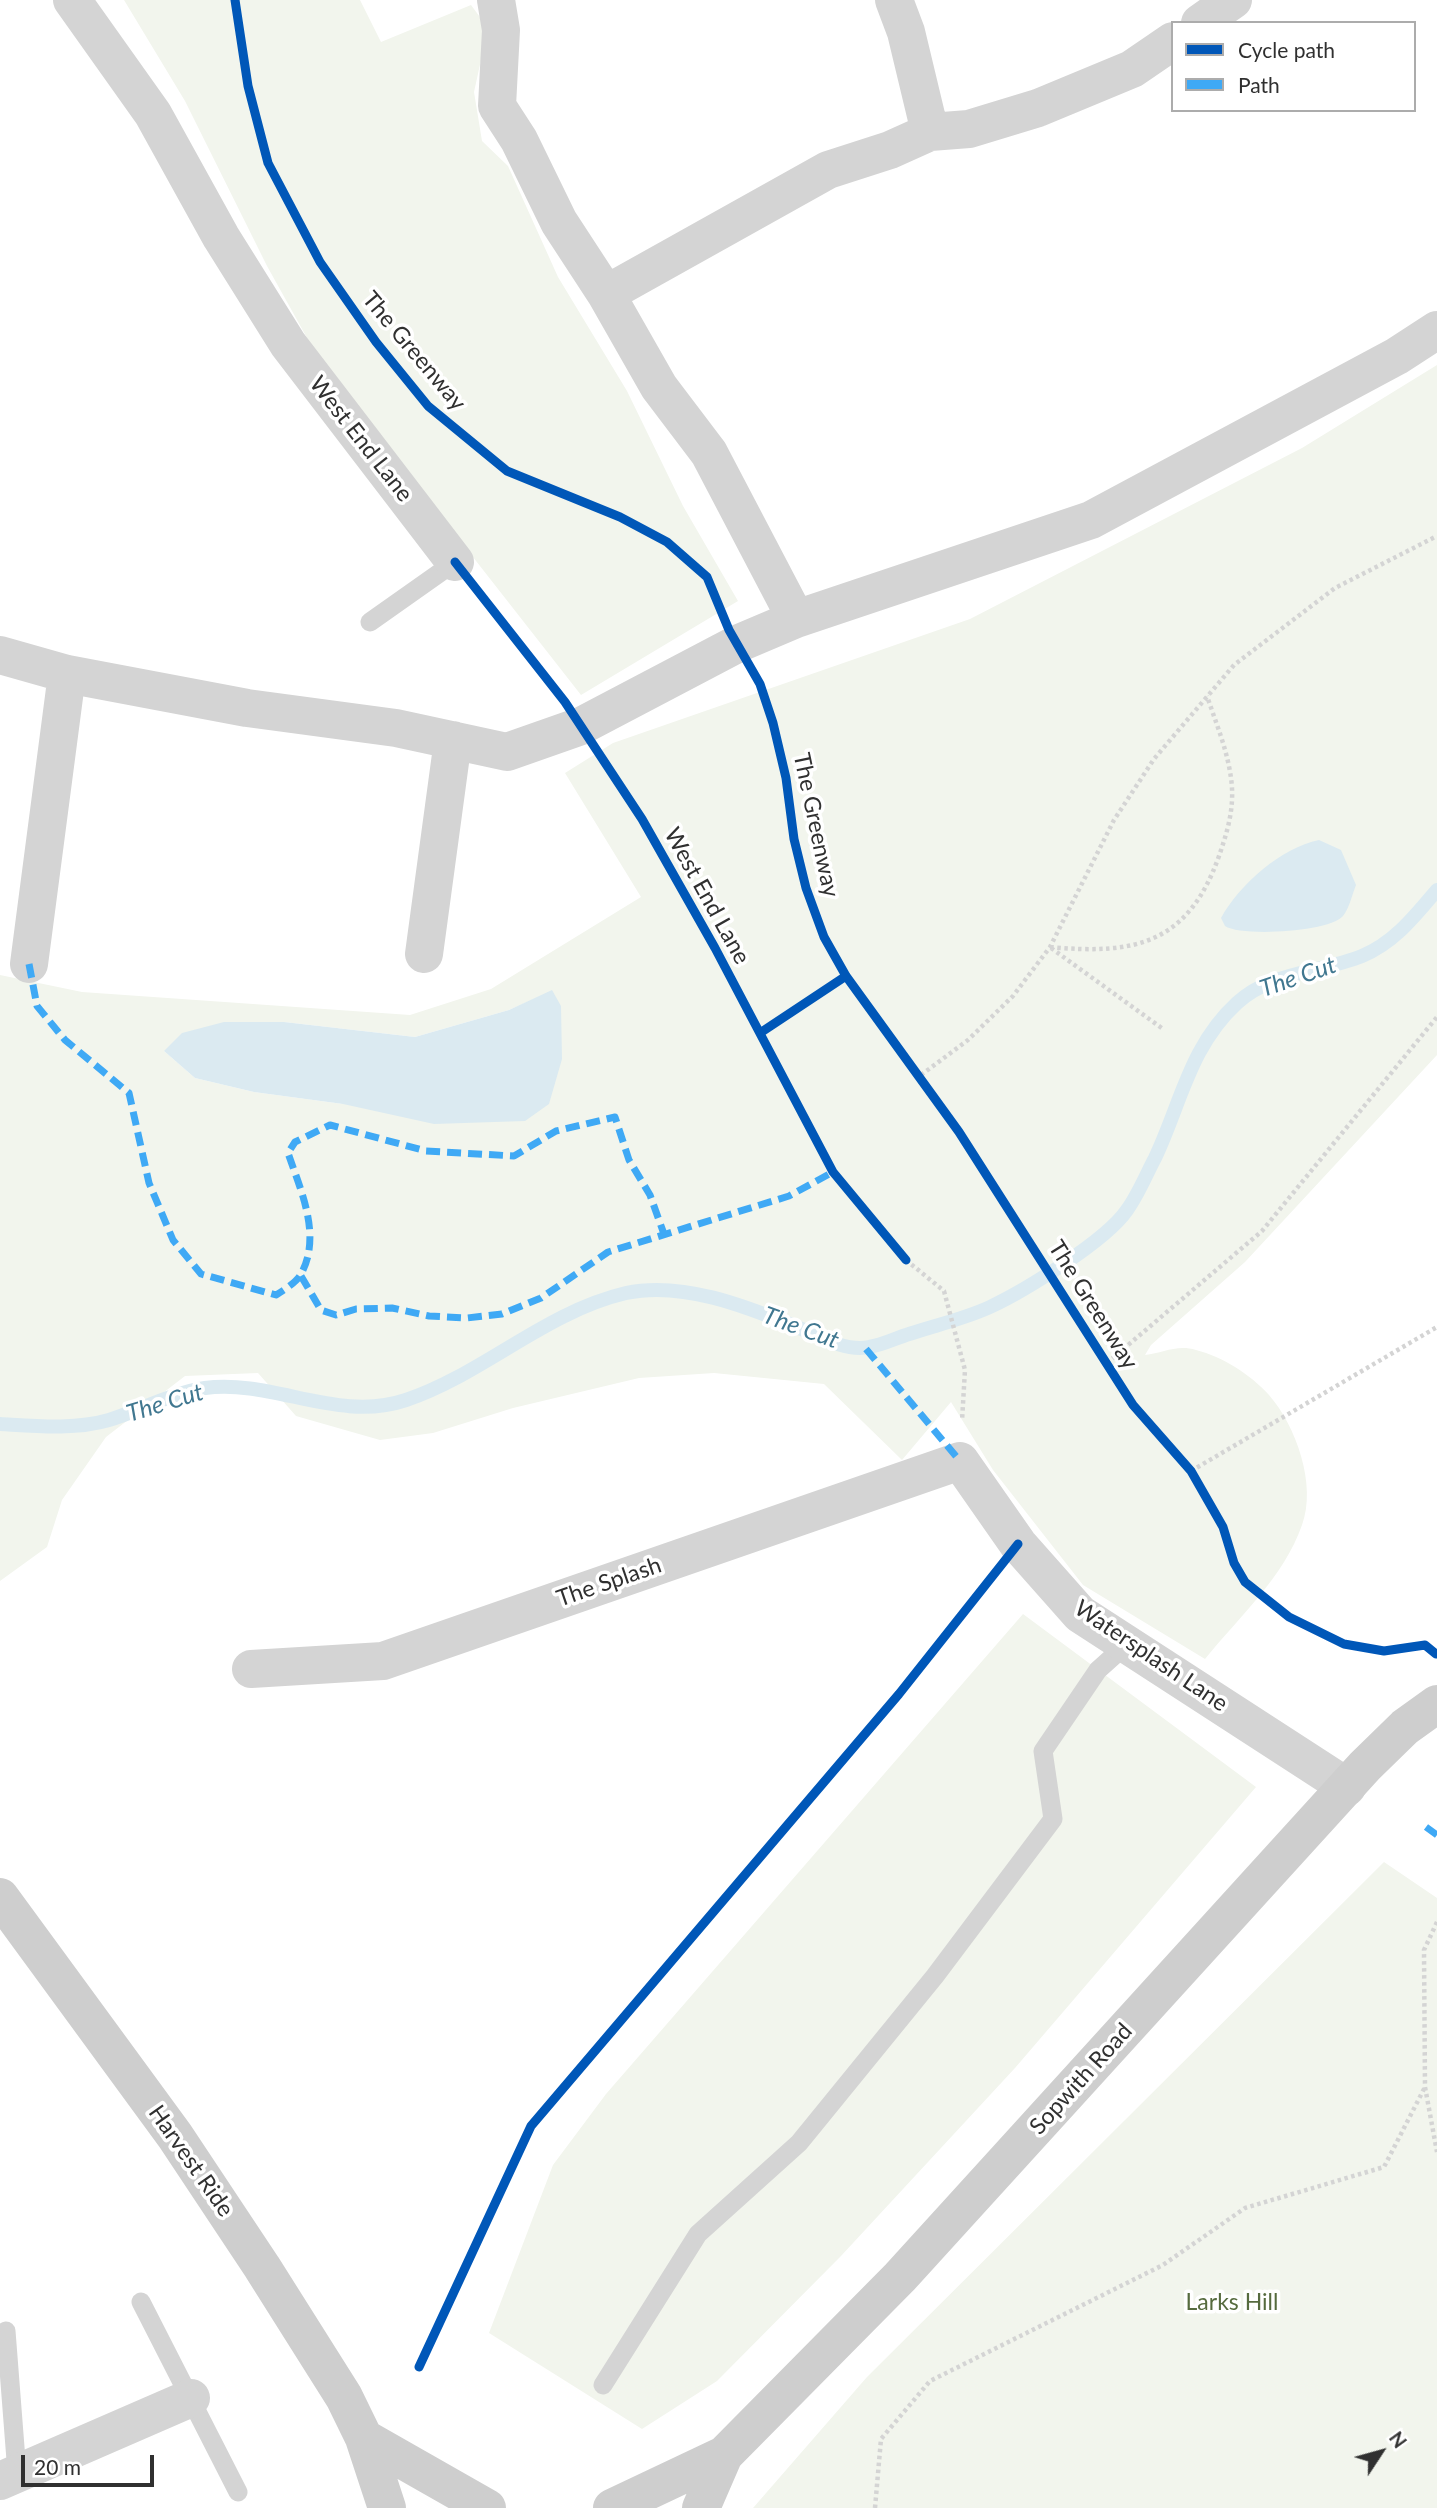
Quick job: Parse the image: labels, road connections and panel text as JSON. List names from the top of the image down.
{
  "streets": {
    "street": [
      "West End Lane",
      "The Splash",
      "Watersplash Lane",
      "Sopwith Road",
      "Harvest Ride"
    ],
    "cycle path": ["The Greenway"]
  },
  "crossings": [
    ["The Splash", "Watersplash Lane"],
    ["Watersplash Lane", "Sopwith Road"]
  ],
  "water": ["The Cut"],
  "parks": ["Larks Hill"],
  "legend": ["Cycle path", "Path"],
  "scale_bar": "20 m",
  "north": "top right"
}
